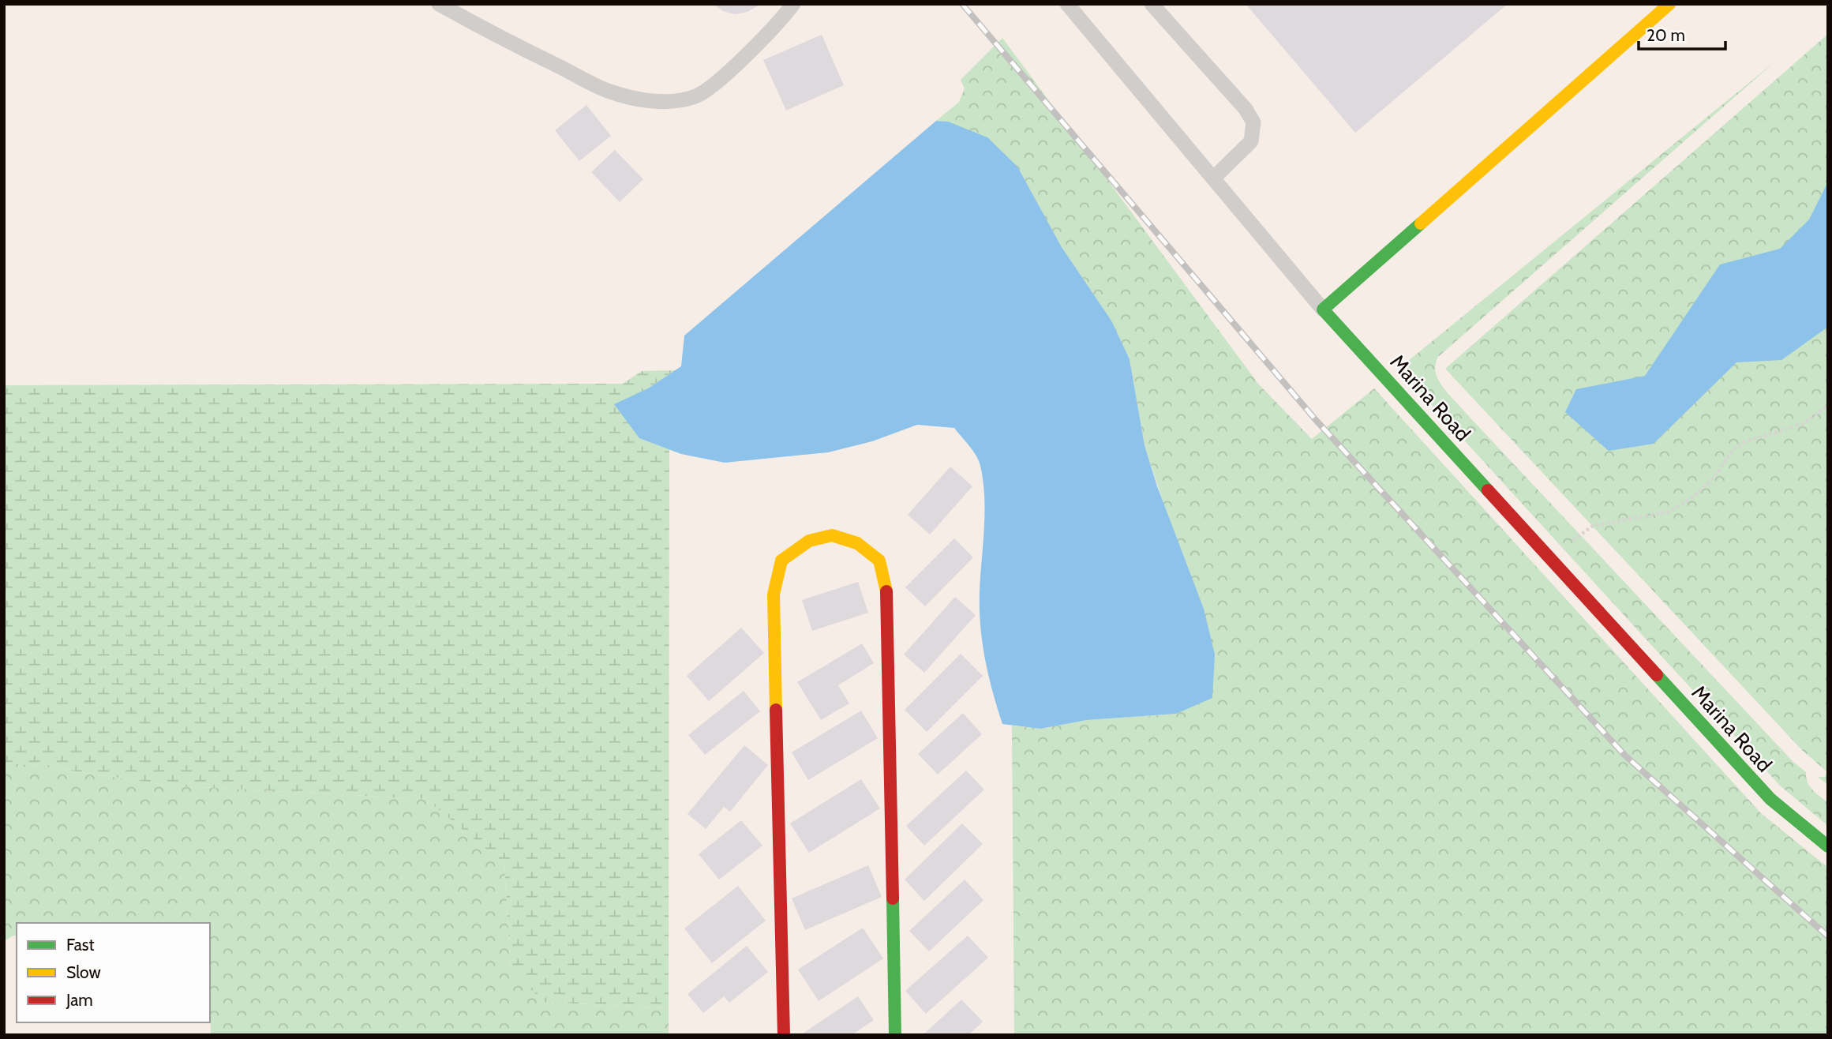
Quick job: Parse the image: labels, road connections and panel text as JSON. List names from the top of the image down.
{
  "streets": {
    "street": ["Marina Road"]
  },
  "legend": ["Fast", "Slow", "Jam"],
  "scale_bar": "20 m"
}
